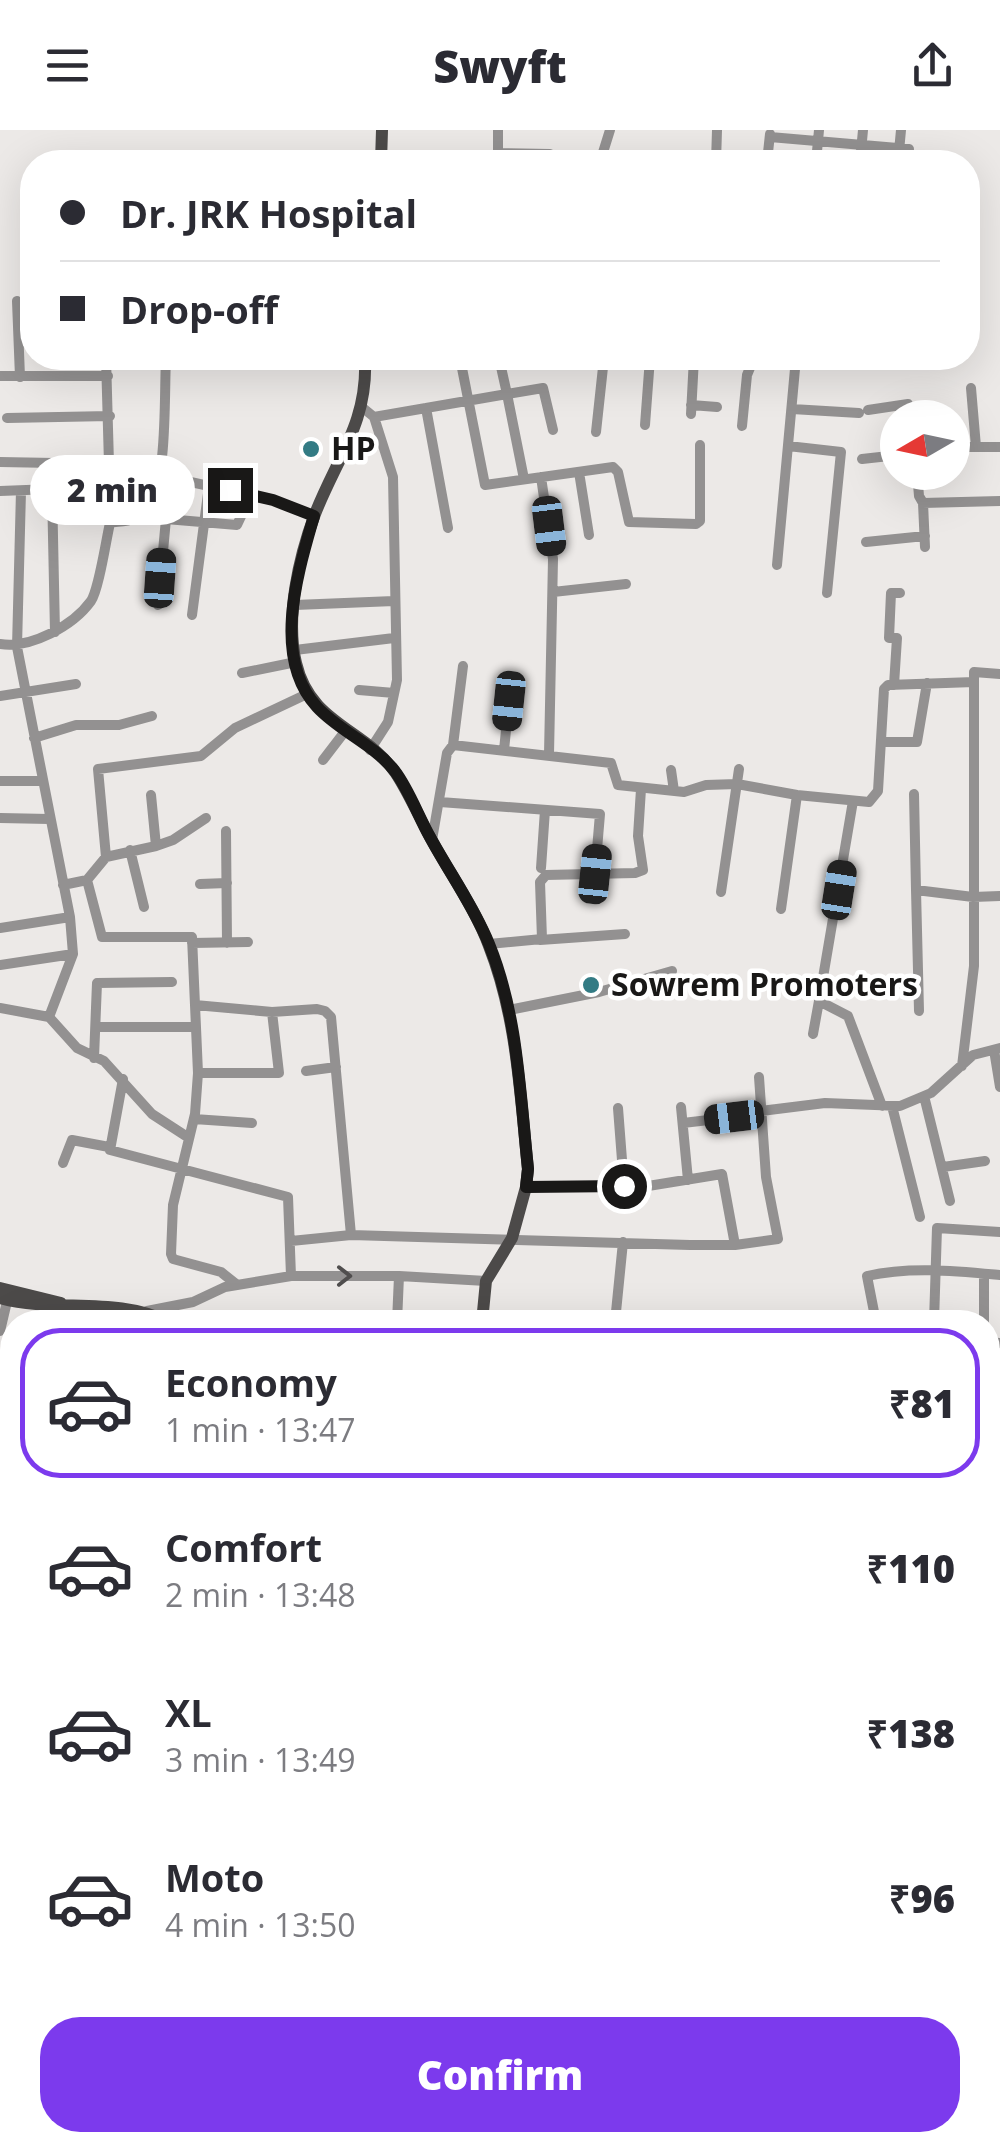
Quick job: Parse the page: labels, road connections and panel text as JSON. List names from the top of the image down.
{
  "places": ["HP", "Sowrem Promoters"],
  "north": "left",
  "page": {
    "header": "Swyft",
    "banner": ["Dr. JRK Hospital", "Drop-off"],
    "bubble": "2 min",
    "list": [
      {
        "name": "Economy",
        "note": "1 min · 13:47",
        "value": "₹81"
      },
      {
        "name": "Comfort",
        "note": "2 min · 13:48",
        "value": "₹110"
      },
      {
        "name": "XL",
        "note": "3 min · 13:49",
        "value": "₹138"
      },
      {
        "name": "Moto",
        "note": "4 min · 13:50",
        "value": "₹96"
      }
    ],
    "buttons": "Confirm"
  }
}
